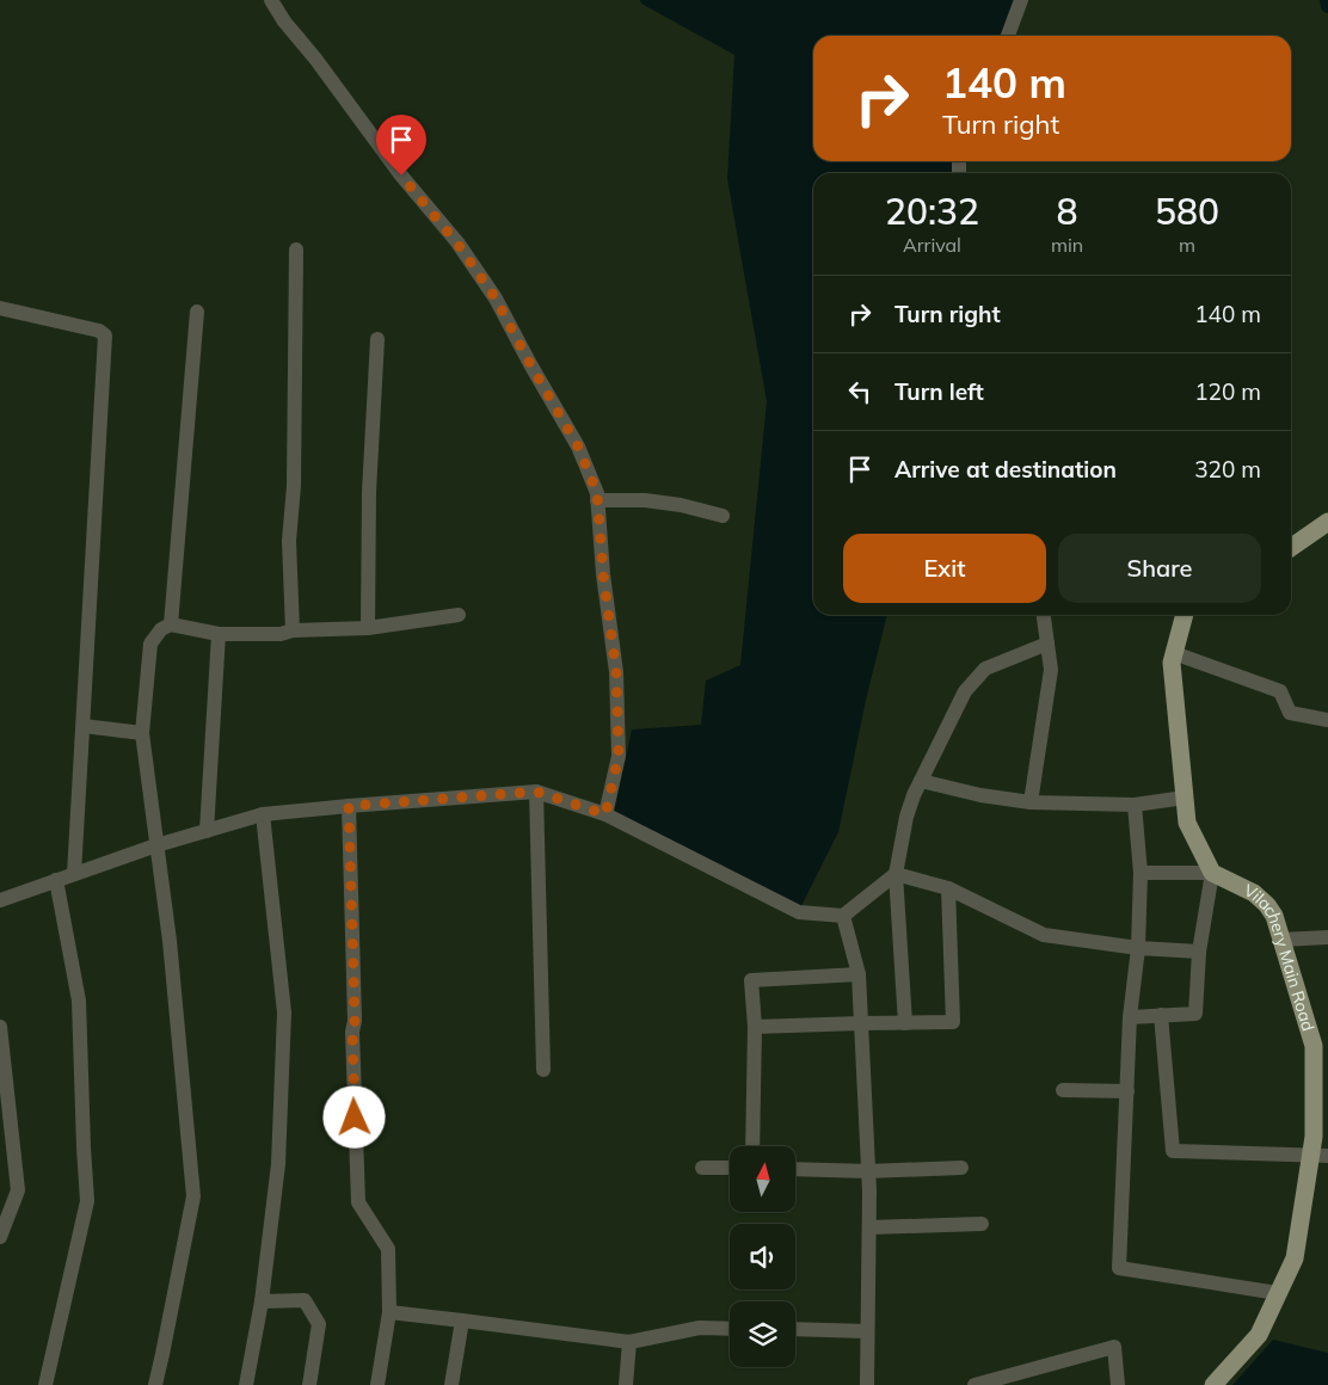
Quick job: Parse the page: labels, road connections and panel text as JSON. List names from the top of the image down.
{
  "streets": {
    "main road": ["Vilachery Main Road"]
  },
  "north": "top",
  "page": {
    "turn": ["140 m", "Turn right"],
    "eta": [
      "20:32",
      "Arrival",
      "8",
      "min",
      "580",
      "m"
    ],
    "list": [
      {
        "name": "Turn right",
        "value": "140 m"
      },
      {
        "name": "Turn left",
        "value": "120 m"
      },
      {
        "name": "Arrive at destination",
        "value": "320 m"
      }
    ],
    "buttons": ["Exit", "Share"]
  }
}
